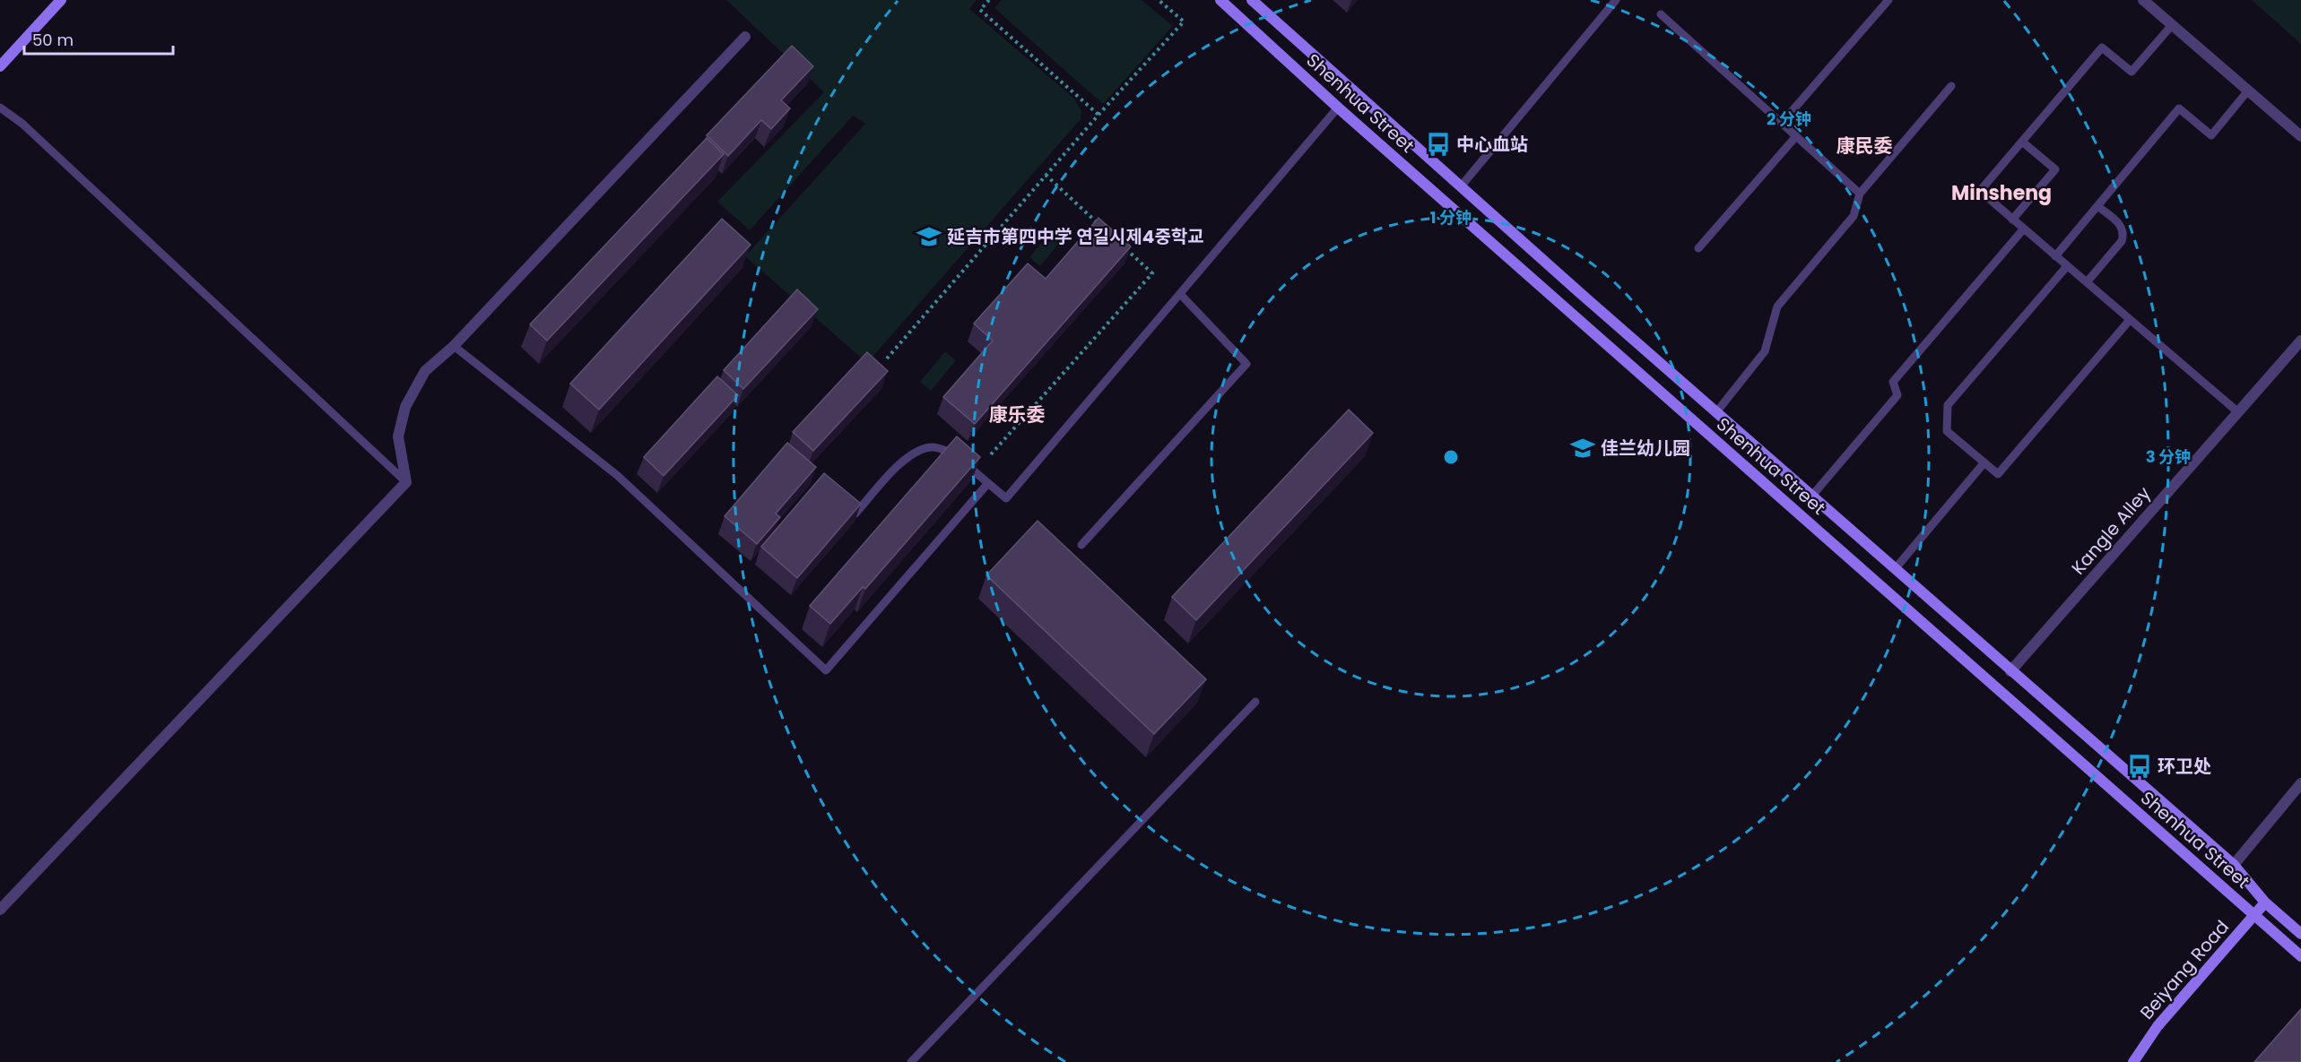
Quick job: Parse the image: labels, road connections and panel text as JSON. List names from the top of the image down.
{
  "streets": {
    "main road": ["Shenhua Street", "Beiyang Road"],
    "street": ["Kangle Alley"]
  },
  "crossings": [
    ["Shenhua Street", "Kangle Alley"],
    ["Shenhua Street", "Beiyang Road"]
  ],
  "districts": ["康民委", "Minsheng", "康乐委"],
  "places": {
    "bus stop": ["中心血站", "环卫处"],
    "school or university": ["延吉市第四中学 연길시제4중학교", "佳兰幼儿园"]
  },
  "scale_bar": "50 m",
  "rings": ["2 分钟", "1 分钟", "3 分钟"]
}
